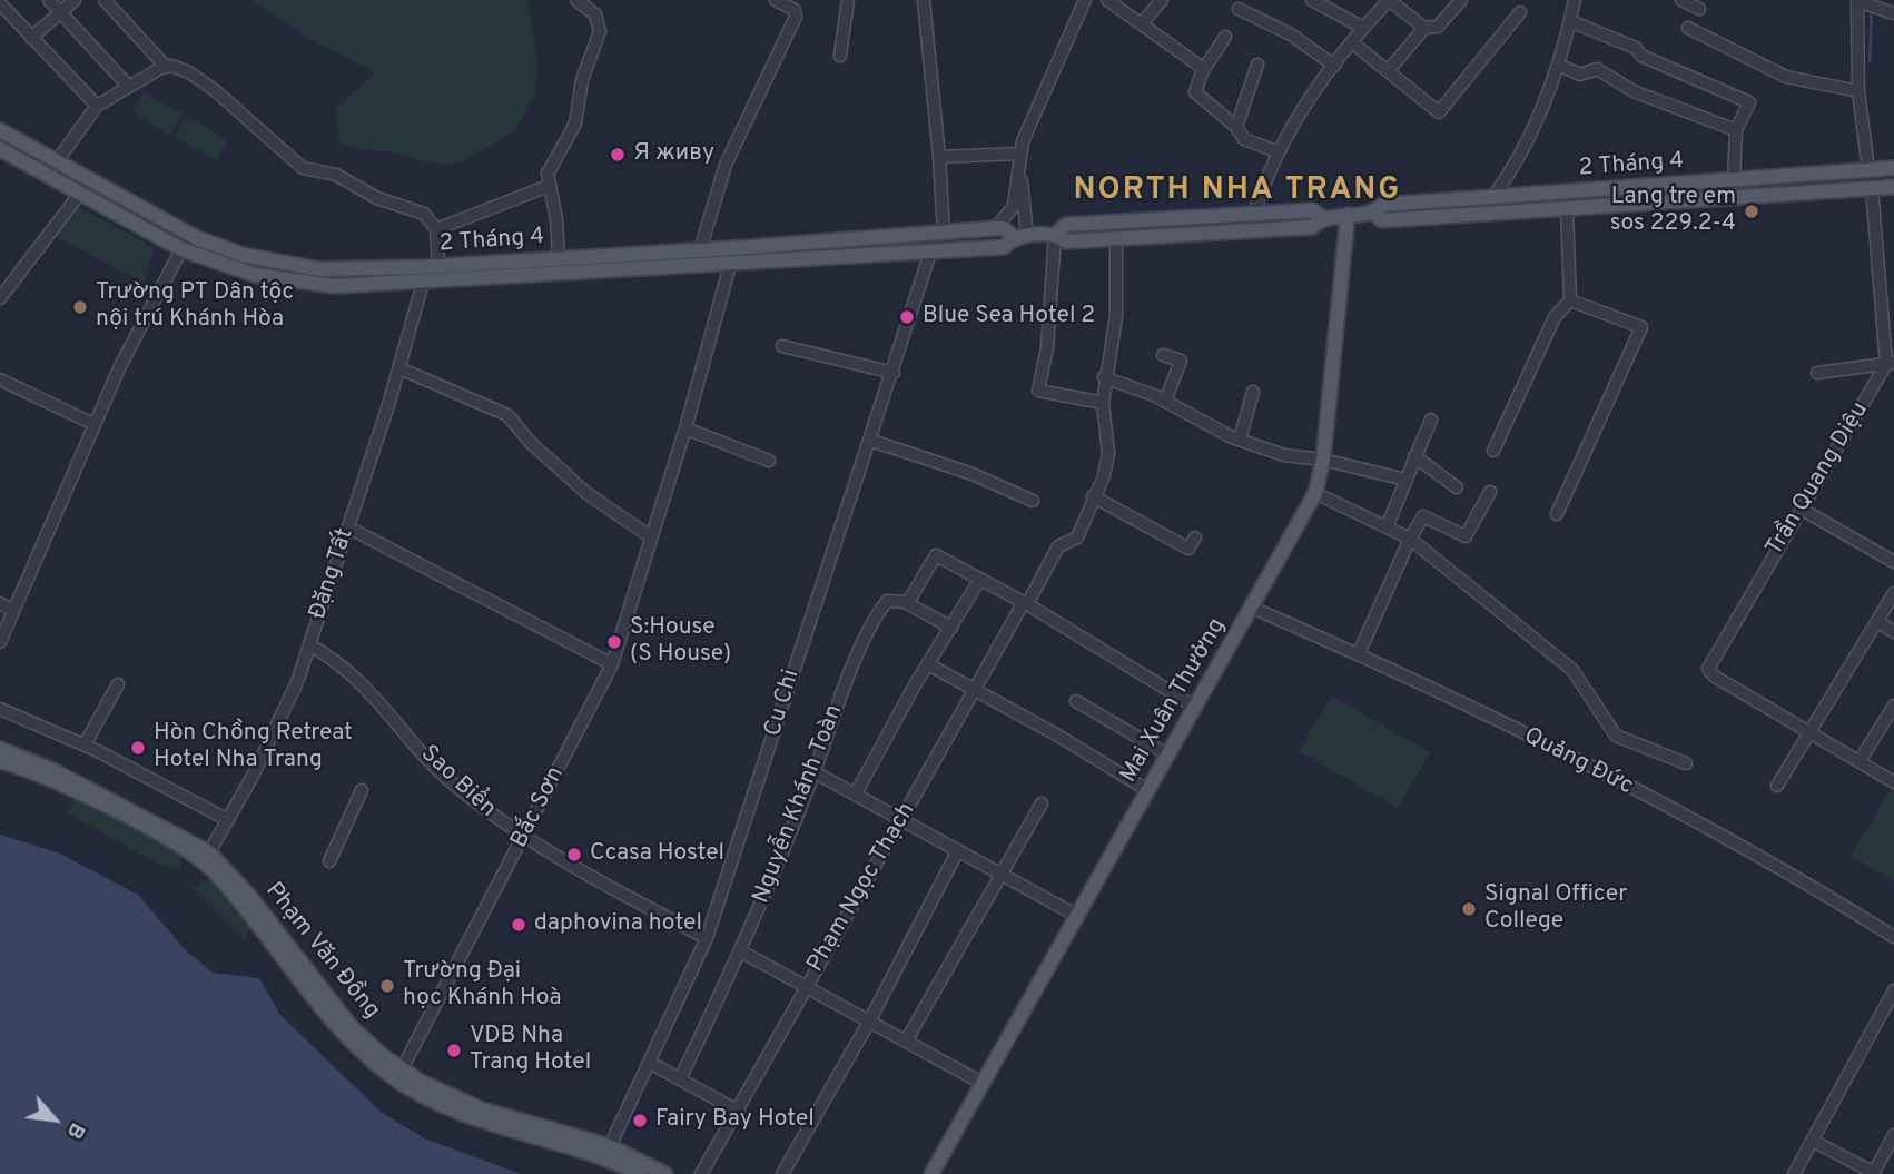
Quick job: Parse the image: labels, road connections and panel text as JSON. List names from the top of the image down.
{
  "streets": {
    "main road": ["2 Tháng 4", "Mai Xuân Thưởng", "Phạm Văn Đồng"],
    "street": [
      "Trần Quang Diệu",
      "Đặng Tất",
      "Cu Chi",
      "Quảng Đức",
      "Sao Biển",
      "Nguyễn Khánh Toàn",
      "Bắc Sơn",
      "Phạm Ngọc Thạch"
    ]
  },
  "crossings": [
    ["2 Tháng 4", "Đặng Tất"],
    ["2 Tháng 4", "Mai Xuân Thưởng"],
    ["2 Tháng 4", "Cu Chi"],
    ["2 Tháng 4", "Bắc Sơn"],
    ["2 Tháng 4", "Phạm Ngọc Thạch"],
    ["Đặng Tất", "Sao Biển"],
    ["Đặng Tất", "Phạm Văn Đồng"],
    ["Mai Xuân Thưởng", "Quảng Đức"],
    ["Cu Chi", "Sao Biển"],
    ["Cu Chi", "Phạm Văn Đồng"],
    ["Sao Biển", "Bắc Sơn"],
    ["Bắc Sơn", "Phạm Văn Đồng"]
  ],
  "districts": ["NORTH NHA TRANG"],
  "places": [
    "Я живу",
    "Lang tre em sos 229.2-4",
    "Trường PT Dân tộc nội trú Khánh Hòa",
    "Blue Sea Hotel 2",
    "S:House (S House)",
    "Hòn Chồng Retreat Hotel Nha Trang",
    "Ccasa Hostel",
    "Signal Officer College",
    "daphovina hotel",
    "Trường Đại học Khánh Hoà",
    "VDB Nha Trang Hotel",
    "Fairy Bay Hotel"
  ],
  "north": "bottom right"
}
